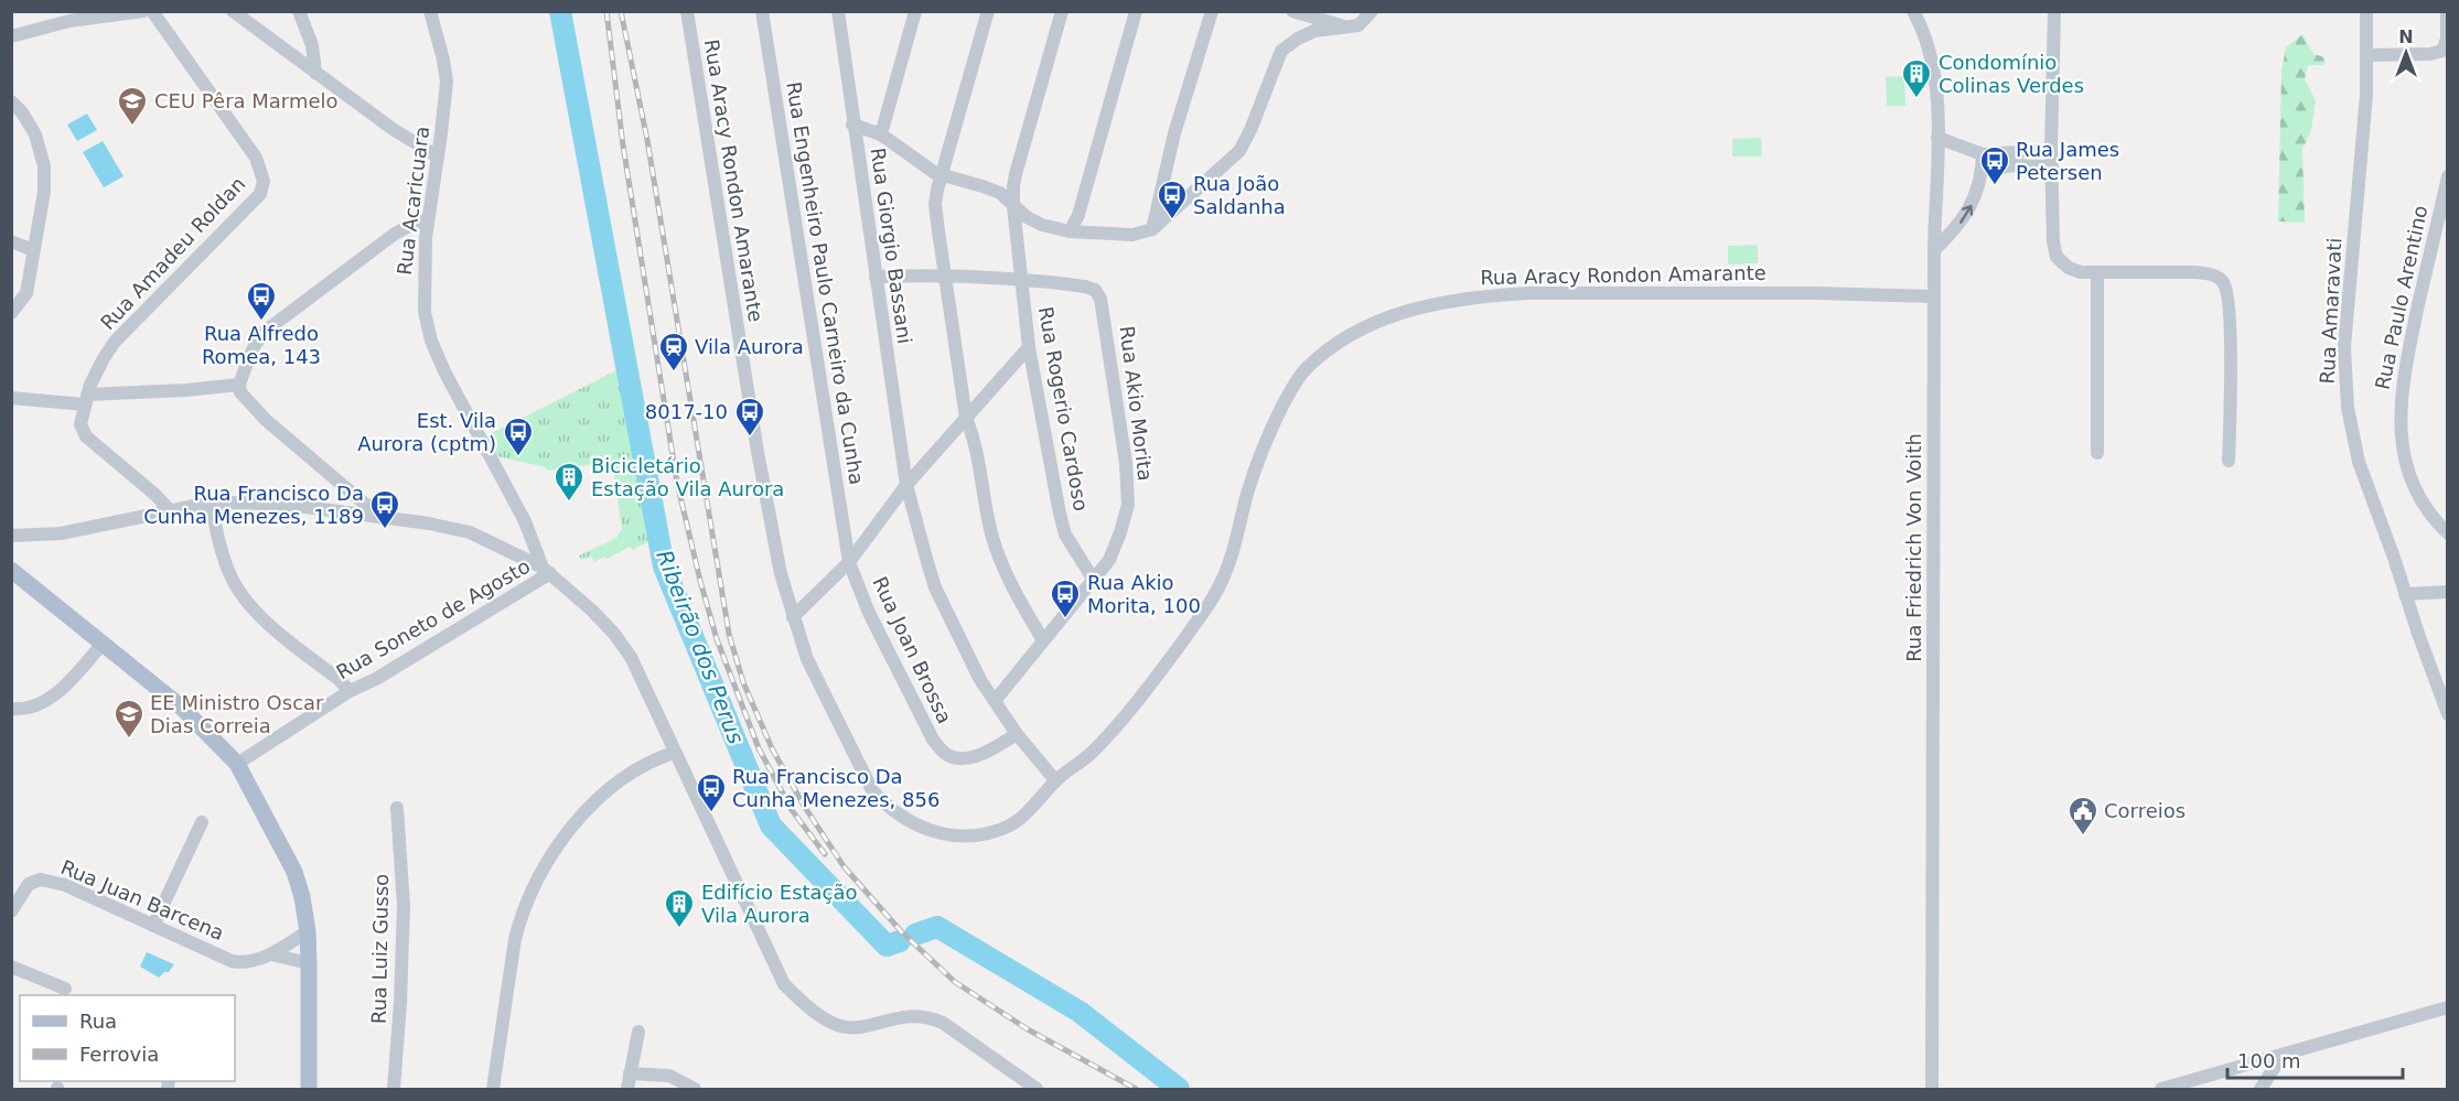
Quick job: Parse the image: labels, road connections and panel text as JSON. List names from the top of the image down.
{
  "streets": {
    "street": [
      "Rua Aracy Rondon Amarante",
      "Rua Acaricuara",
      "Rua Giorgio Bassani",
      "Rua Amadeu Roldan",
      "Rua Engenheiro Paulo Carneiro da Cunha",
      "Rua Paulo Arentino",
      "Rua Amaravati",
      "Rua Akio Morita",
      "Rua Rogerio Cardoso",
      "Rua Friedrich Von Voith",
      "Rua Soneto de Agosto",
      "Rua Joan Brossa",
      "Rua Juan Barcena",
      "Rua Luiz Gusso"
    ]
  },
  "crossings": [
    ["Rua Aracy Rondon Amarante", "Rua Friedrich Von Voith"],
    ["Rua Acaricuara", "Rua Soneto de Agosto"],
    ["Rua Giorgio Bassani", "Rua Akio Morita"],
    ["Rua Giorgio Bassani", "Rua Joan Brossa"],
    ["Rua Engenheiro Paulo Carneiro da Cunha", "Rua Joan Brossa"],
    ["Rua Akio Morita", "Rua Rogerio Cardoso"]
  ],
  "water": ["Ribeirão dos Perus"],
  "places": {
    "building": ["Condomínio Colinas Verdes", "Bicicletário Estação Vila Aurora", "Edifício Estação Vila Aurora"],
    "school or university": ["CEU Pêra Marmelo", "EE Ministro Oscar Dias Correia"],
    "bus stop": [
      "Rua James Petersen",
      "Rua João Saldanha",
      "Rua Alfredo Romea, 143",
      "8017-10",
      "Est. Vila Aurora (cptm)",
      "Rua Francisco Da Cunha Menezes, 1189",
      "Rua Akio Morita, 100",
      "Rua Francisco Da Cunha Menezes, 856"
    ],
    "station": ["Vila Aurora"],
    "public building": ["Correios"]
  },
  "legend": ["Rua", "Ferrovia"],
  "scale_bar": "100 m",
  "north": "top"
}
